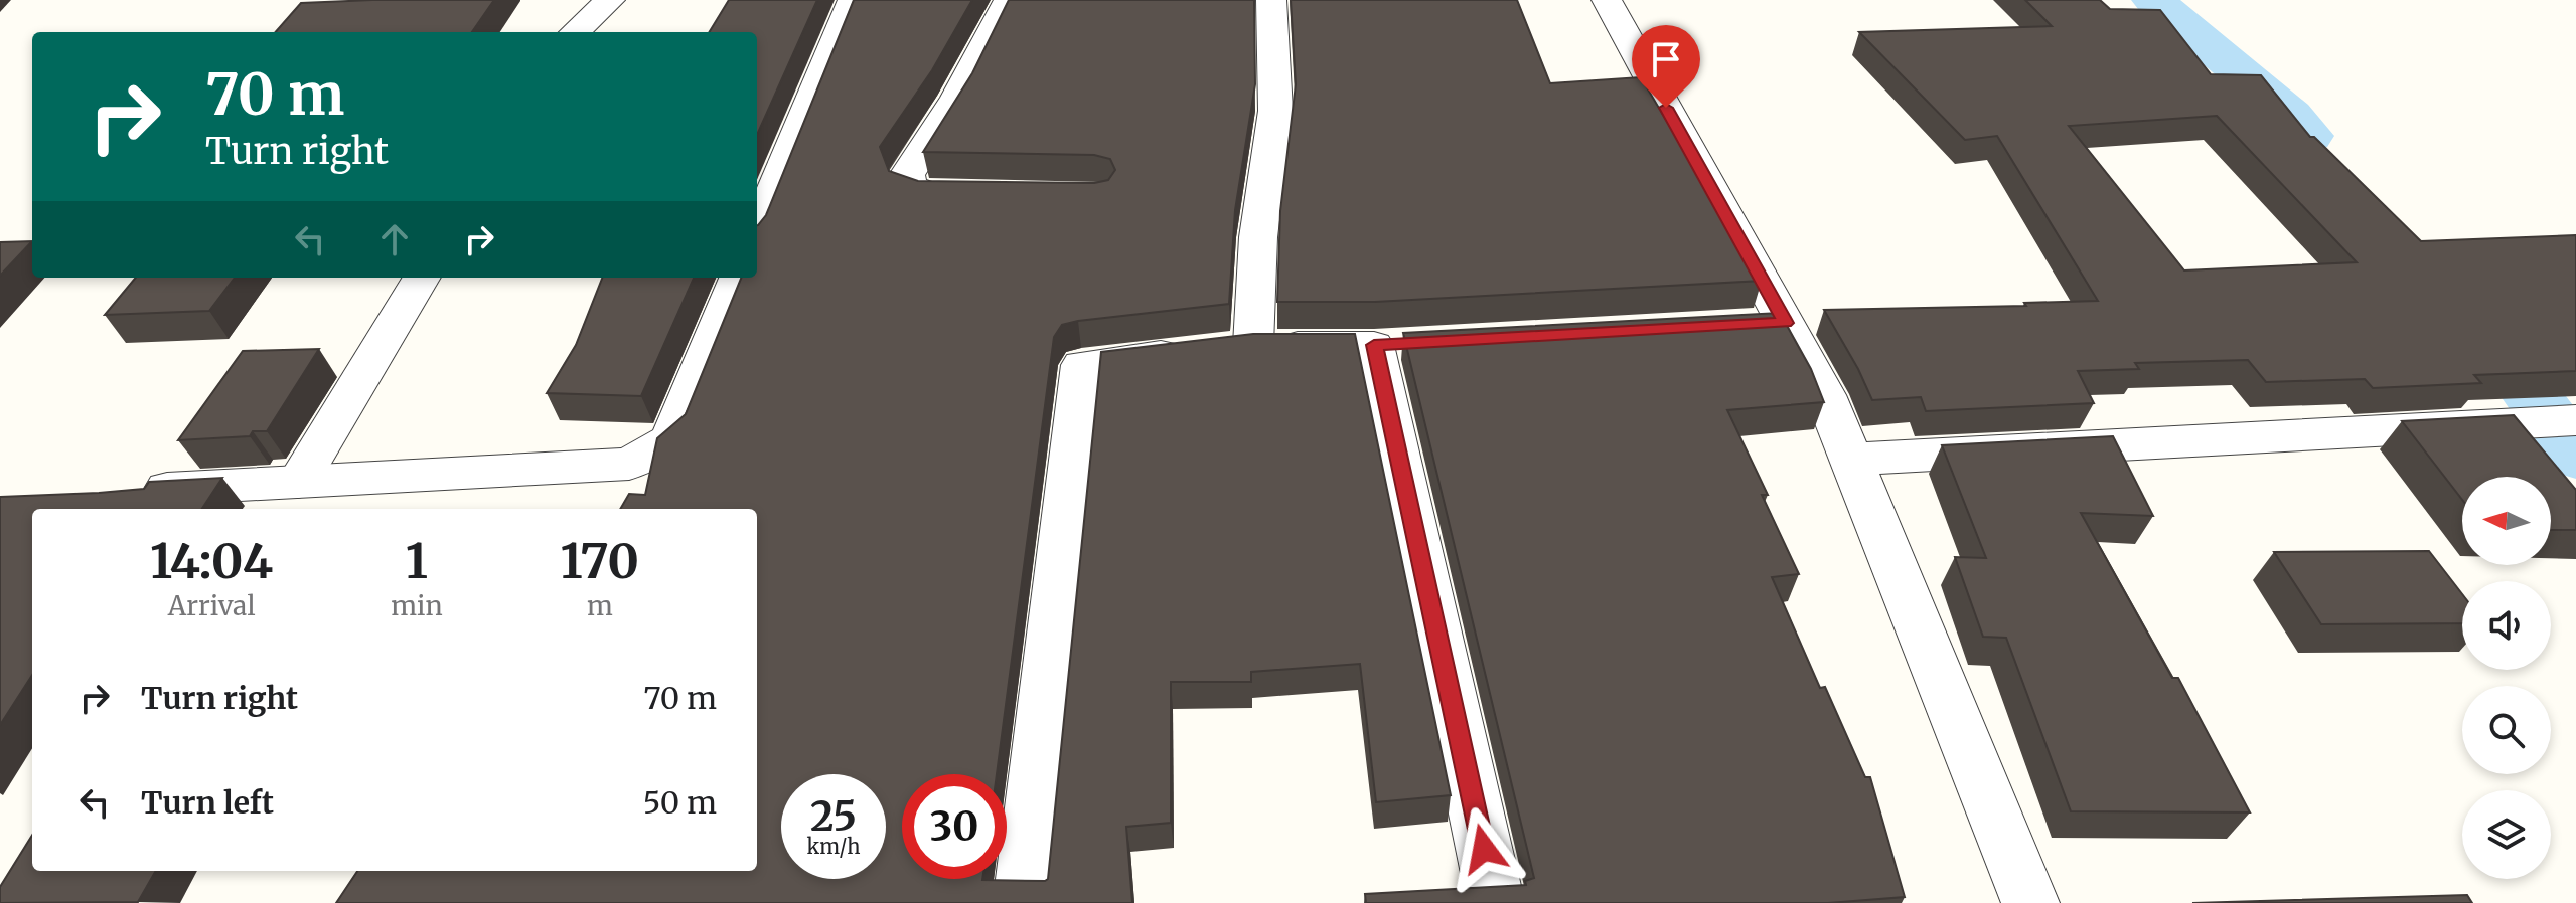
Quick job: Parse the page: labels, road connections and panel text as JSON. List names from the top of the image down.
{
  "north": "left",
  "page": {
    "turn": ["70 m", "Turn right"],
    "eta": [
      "14:04",
      "Arrival",
      "1",
      "min",
      "170",
      "m"
    ],
    "list": [
      {
        "name": "Turn right",
        "value": "70 m"
      },
      {
        "name": "Turn left",
        "value": "50 m"
      }
    ],
    "speed": "25 km/h",
    "limit": "30"
  }
}
